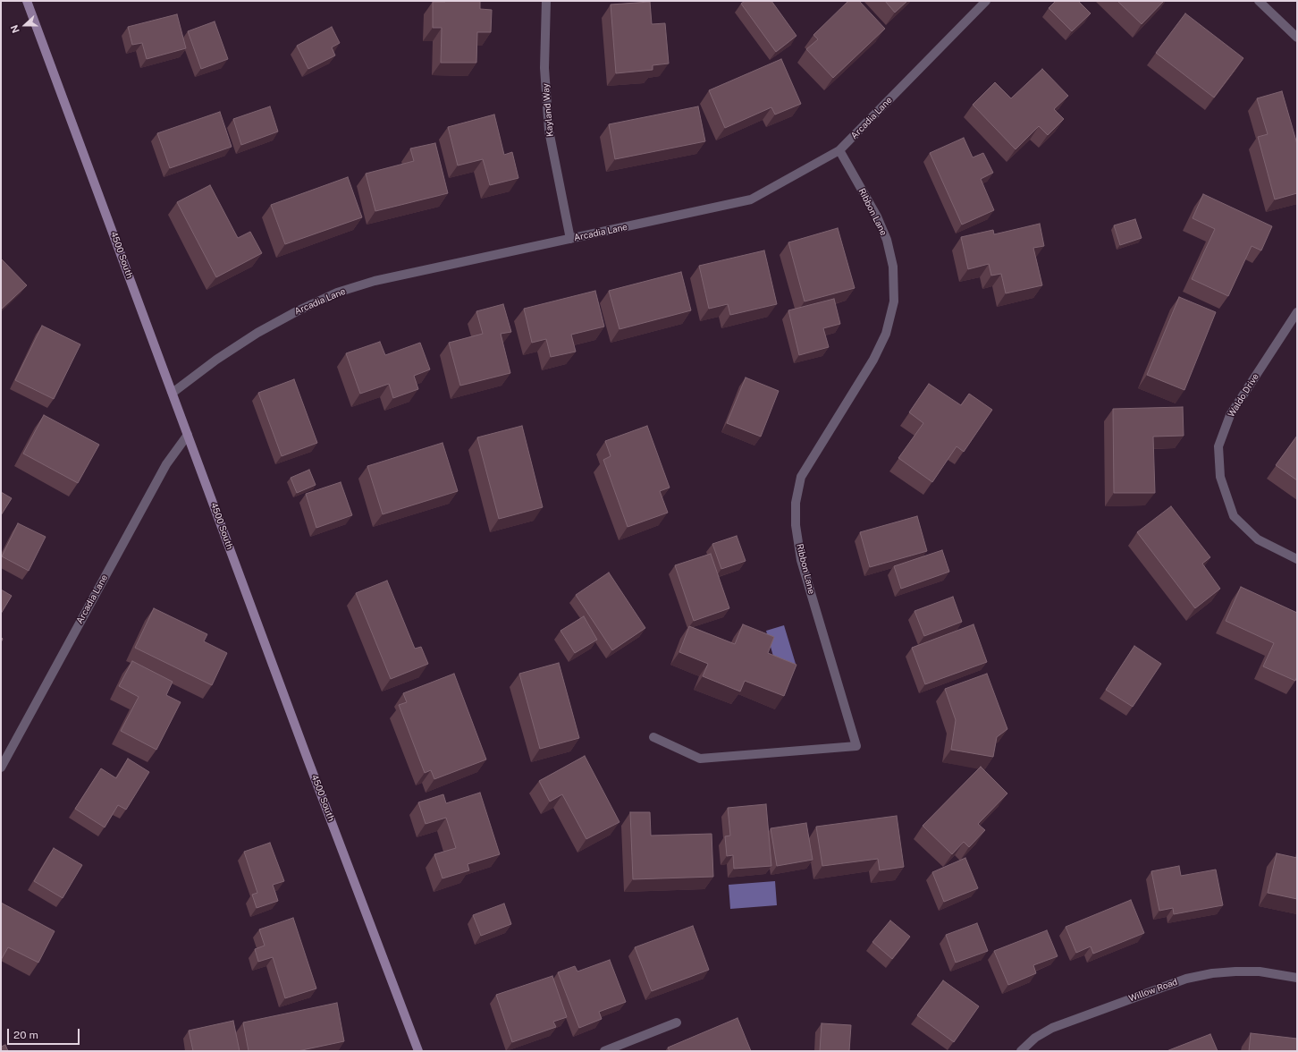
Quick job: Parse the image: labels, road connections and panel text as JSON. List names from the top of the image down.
{
  "streets": {
    "main road": ["4500 South"],
    "street": [
      "Kayland Way",
      "Arcadia Lane",
      "Ribbon Lane",
      "Waldo Drive",
      "Willow Road"
    ]
  },
  "crossings": [
    ["Kayland Way", "Arcadia Lane"],
    ["Arcadia Lane", "Ribbon Lane"],
    ["Arcadia Lane", "4500 South"]
  ],
  "scale_bar": "20 m",
  "north": "left"
}
